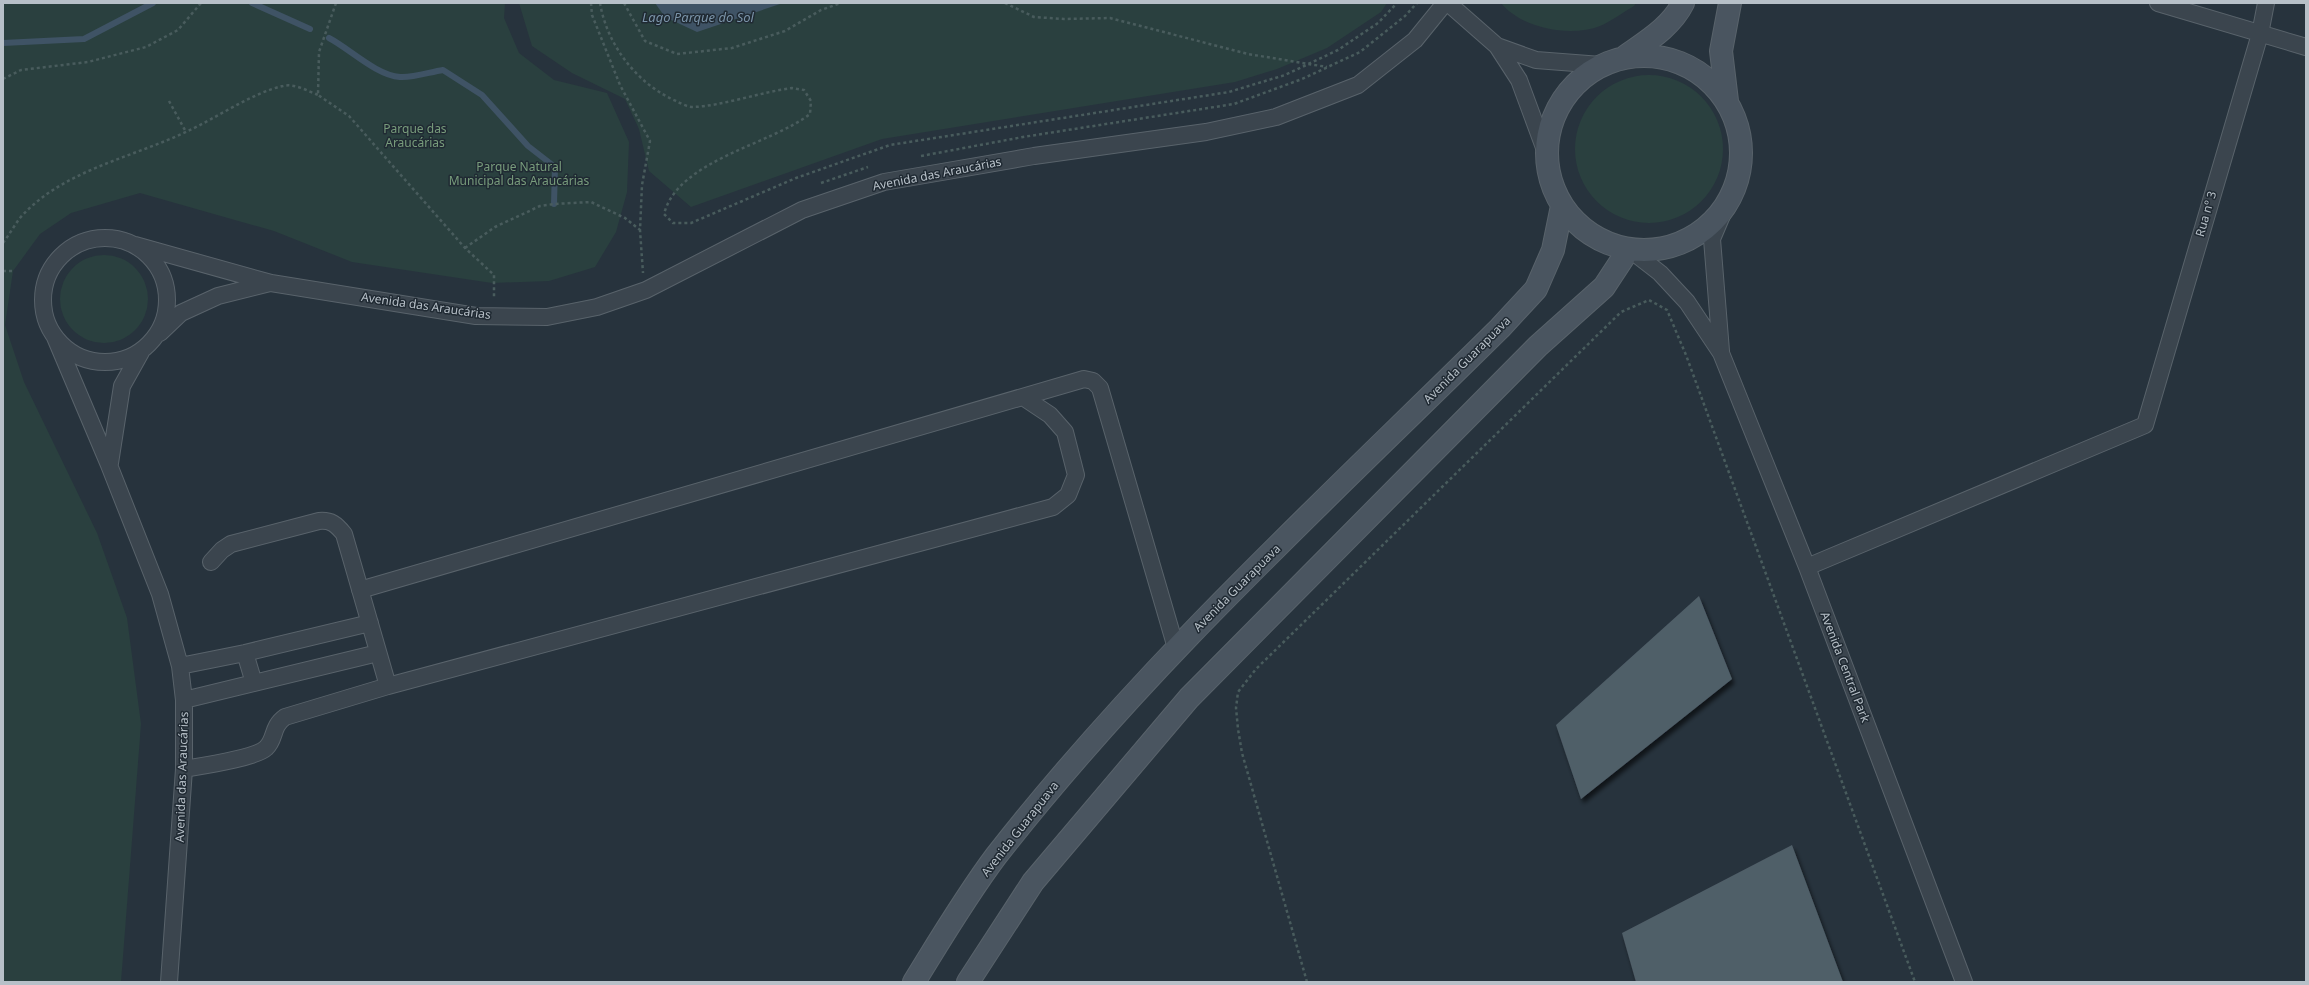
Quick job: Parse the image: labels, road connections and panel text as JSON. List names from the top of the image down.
{
  "streets": {
    "street": [
      "Avenida das Araucárias",
      "Rua nº 3",
      "Avenida Guarapuava",
      "Avenida Central Park"
    ]
  },
  "crossings": [
    ["Rua nº 3", "Avenida Central Park"]
  ],
  "water": ["Lago Parque do Sol"],
  "parks": ["Parque das Araucárias", "Parque Natural Municipal das Araucárias"]
}
